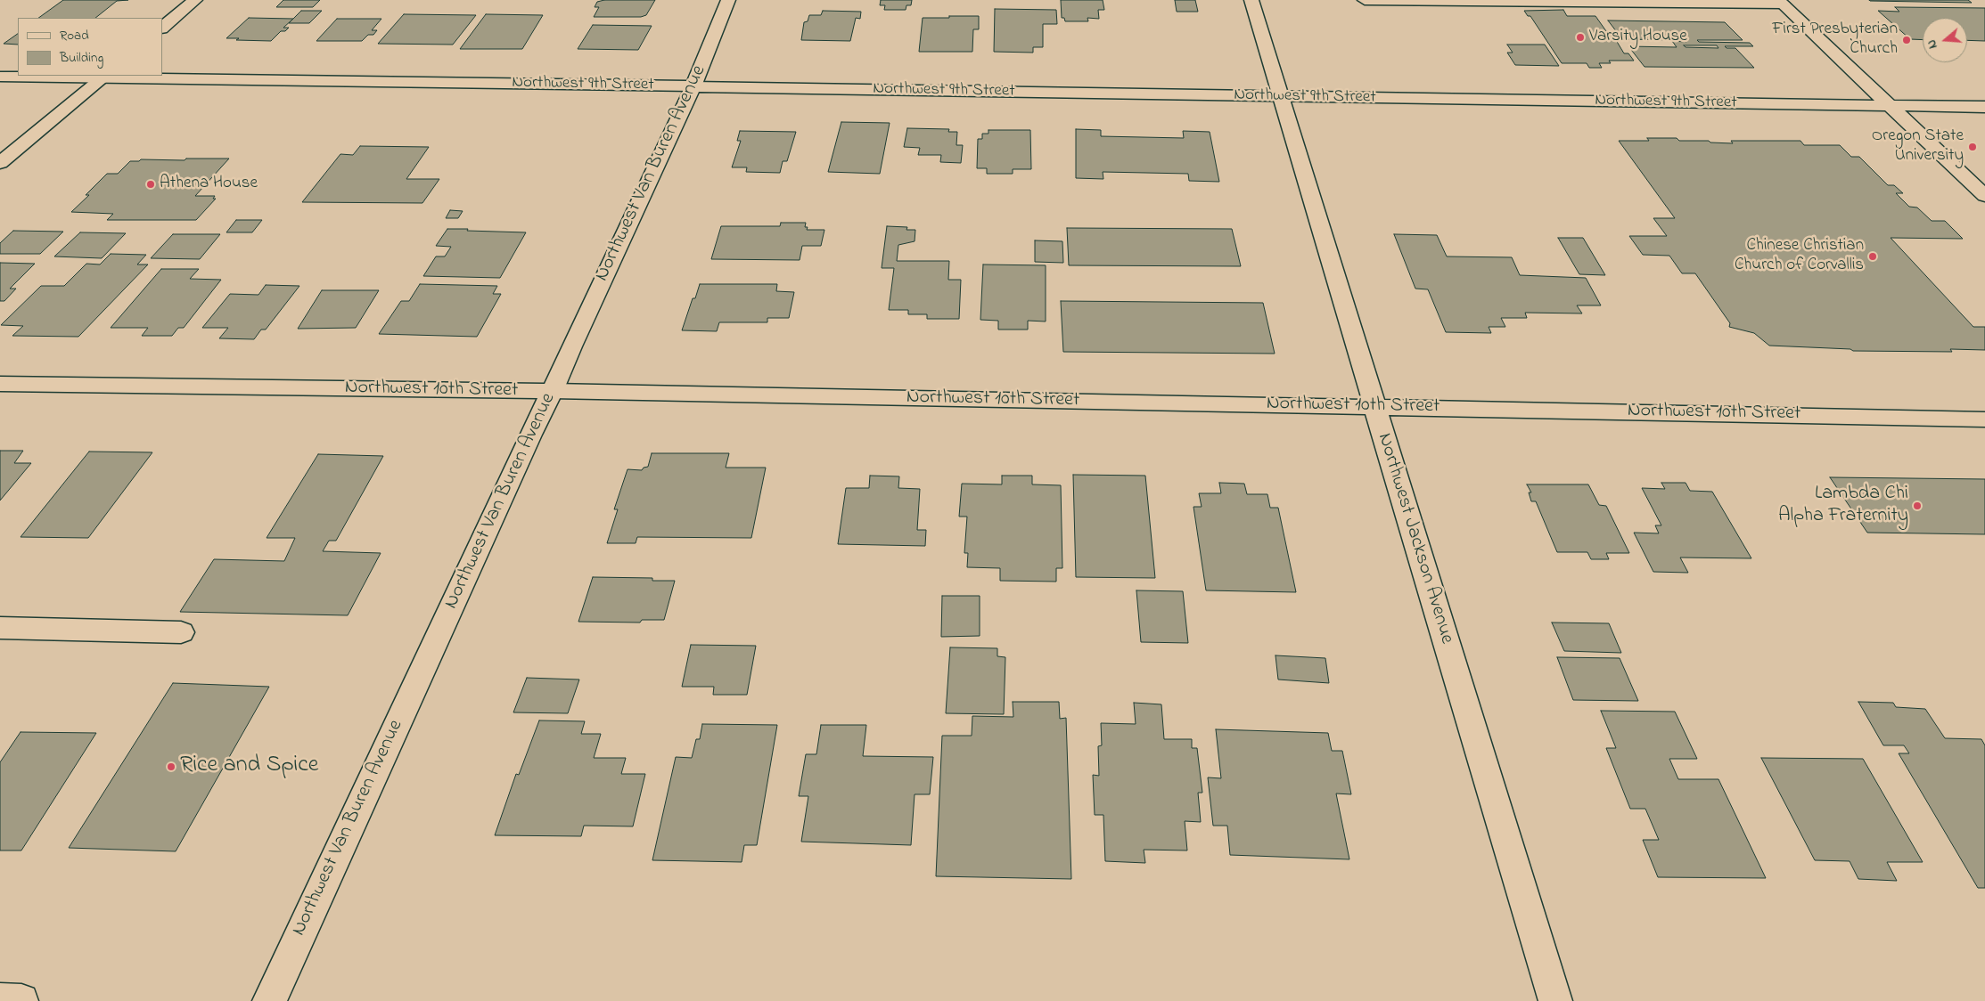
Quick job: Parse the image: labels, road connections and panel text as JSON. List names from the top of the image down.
{
  "streets": {
    "main road": [
      "Northwest 9th Street",
      "Northwest Van Buren Avenue",
      "Northwest 10th Street",
      "Northwest Jackson Avenue"
    ]
  },
  "crossings": [
    ["Northwest 9th Street", "Northwest Van Buren Avenue"],
    ["Northwest 9th Street", "Northwest Jackson Avenue"],
    ["Northwest Van Buren Avenue", "Northwest 10th Street"],
    ["Northwest 10th Street", "Northwest Jackson Avenue"]
  ],
  "places": [
    "Varsity House",
    "First Presbyterian Church",
    "Oregon State University",
    "Athena House",
    "Chinese Christian Church of Corvallis",
    "Lambda Chi Alpha Fraternity",
    "Rice and Spice"
  ],
  "legend": ["Road", "Building"],
  "north": "left"
}
